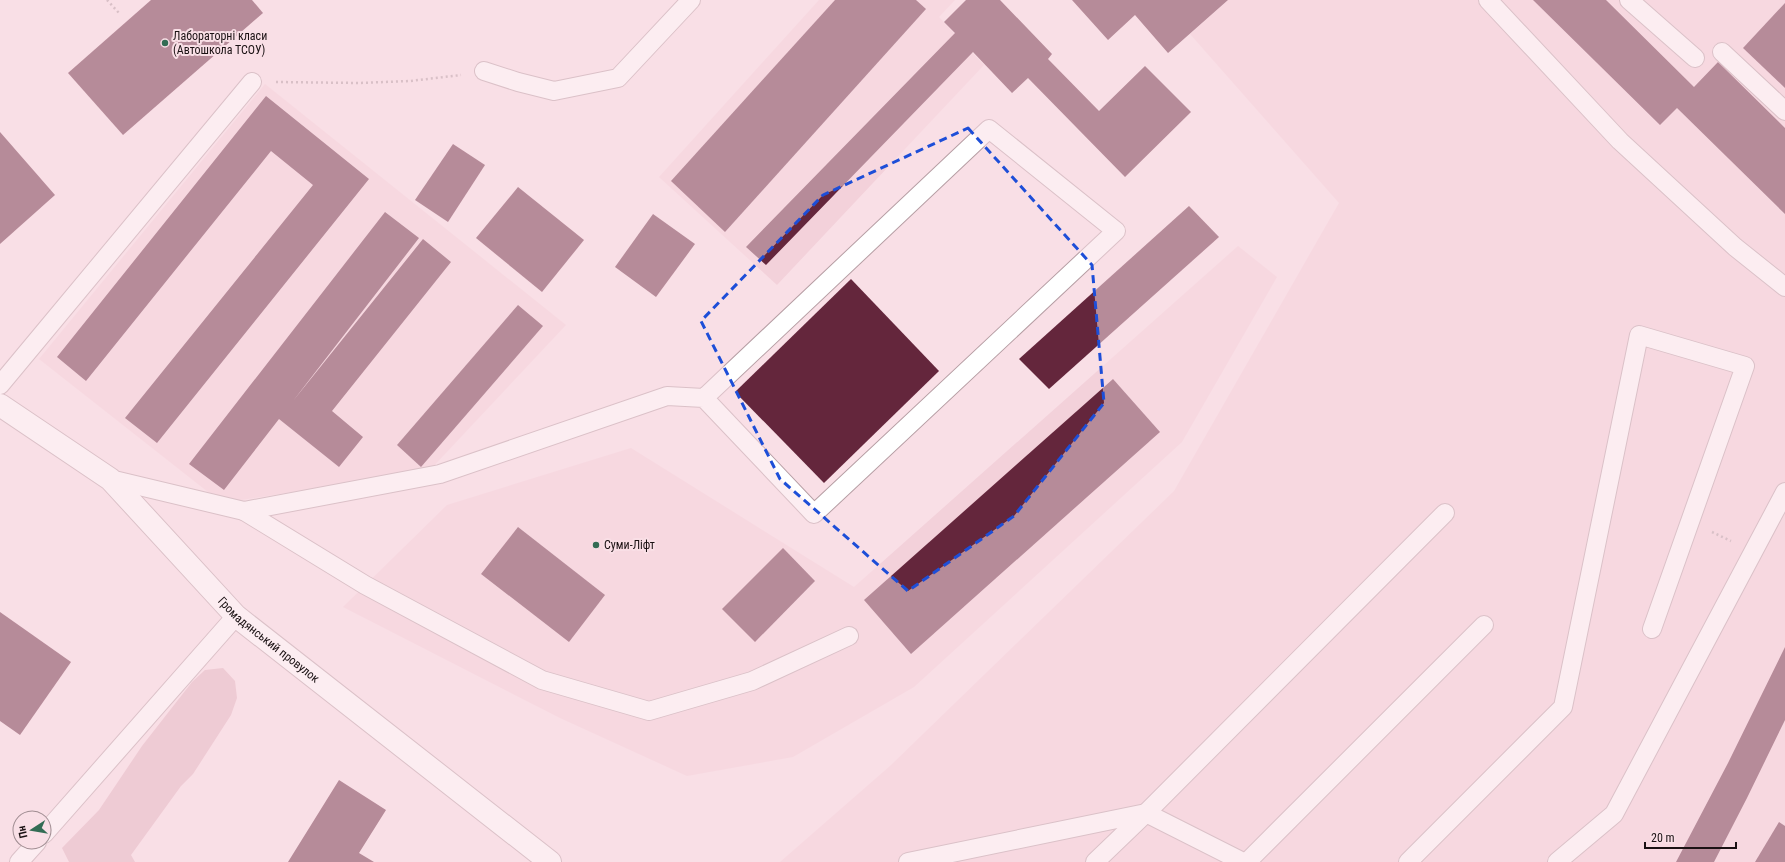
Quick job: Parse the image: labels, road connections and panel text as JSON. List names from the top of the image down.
{
  "streets": {
    "street": ["Громадянський провулок"]
  },
  "places": ["Лабораторні класи (Автошкола ТСОУ)", "Суми-Ліфт"],
  "scale_bar": "20 m",
  "north": "left"
}
